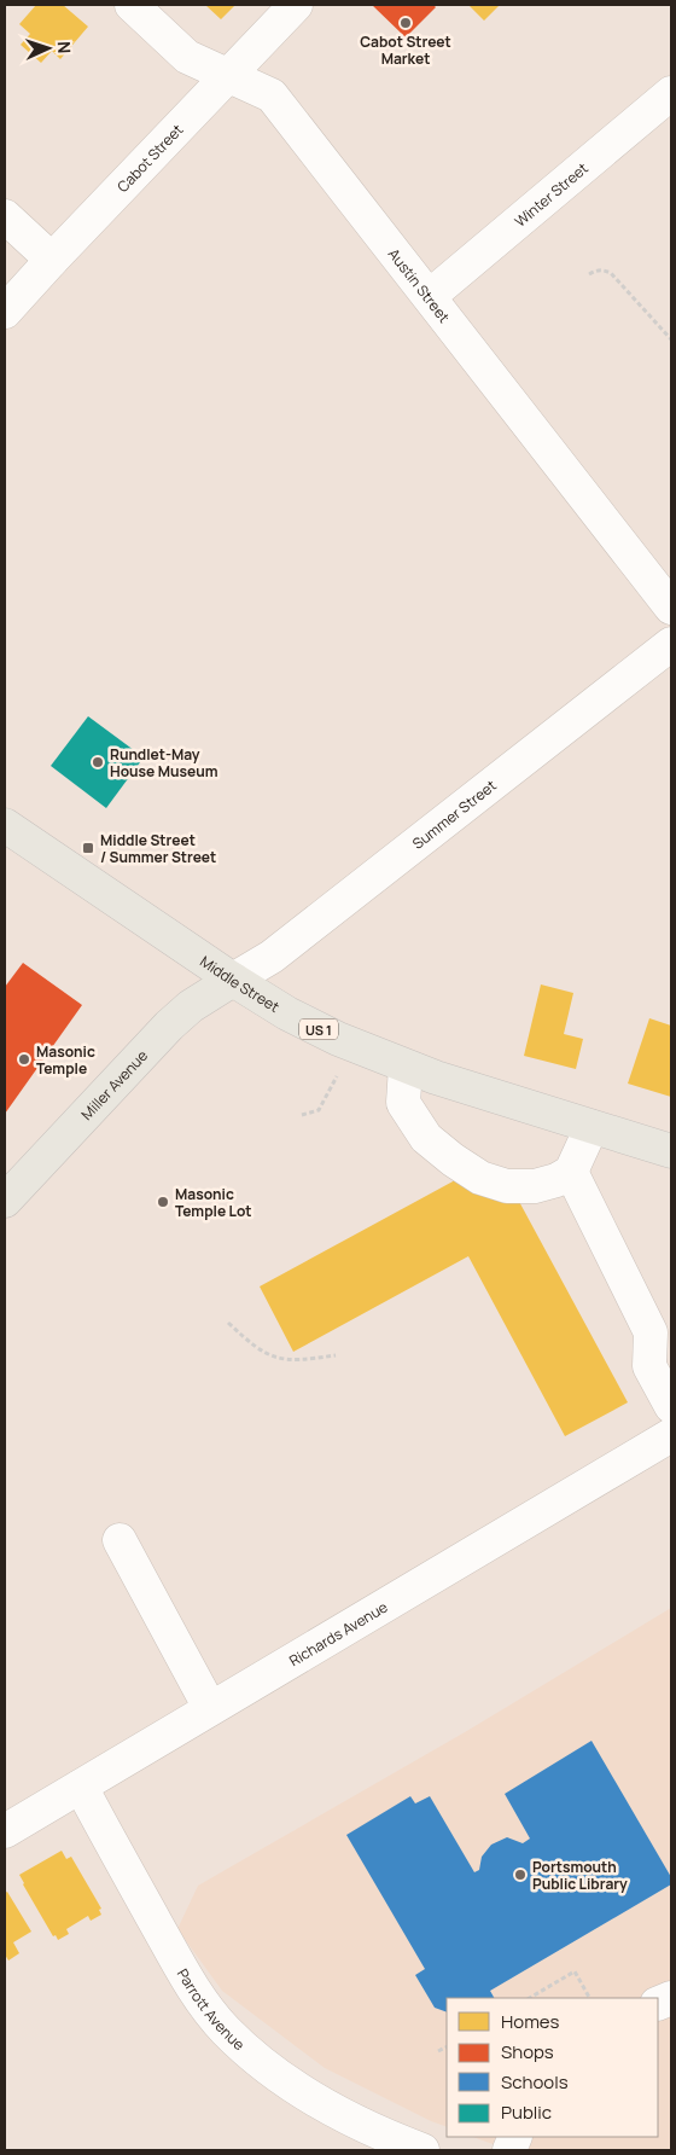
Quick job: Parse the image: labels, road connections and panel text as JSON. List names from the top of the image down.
{
  "streets": {
    "main road": ["Middle Street", "US 1", "Miller Avenue"],
    "street": [
      "Cabot Street",
      "Winter Street",
      "Austin Street",
      "Summer Street",
      "Richards Avenue",
      "Parrott Avenue"
    ]
  },
  "crossings": [
    ["Cabot Street", "Austin Street"],
    ["Winter Street", "Austin Street"],
    ["Summer Street", "Middle Street"],
    ["Summer Street", "Miller Avenue"],
    ["Middle Street", "Miller Avenue"],
    ["Richards Avenue", "Parrott Avenue"]
  ],
  "places": {
    "other": [
      "Cabot Street Market",
      "Rundlet-May House Museum",
      "Masonic Temple",
      "Masonic Temple Lot",
      "Portsmouth Public Library"
    ],
    "transit": ["Middle Street / Summer Street"]
  },
  "legend": [
    "Homes",
    "Shops",
    "Schools",
    "Public"
  ],
  "north": "right"
}
